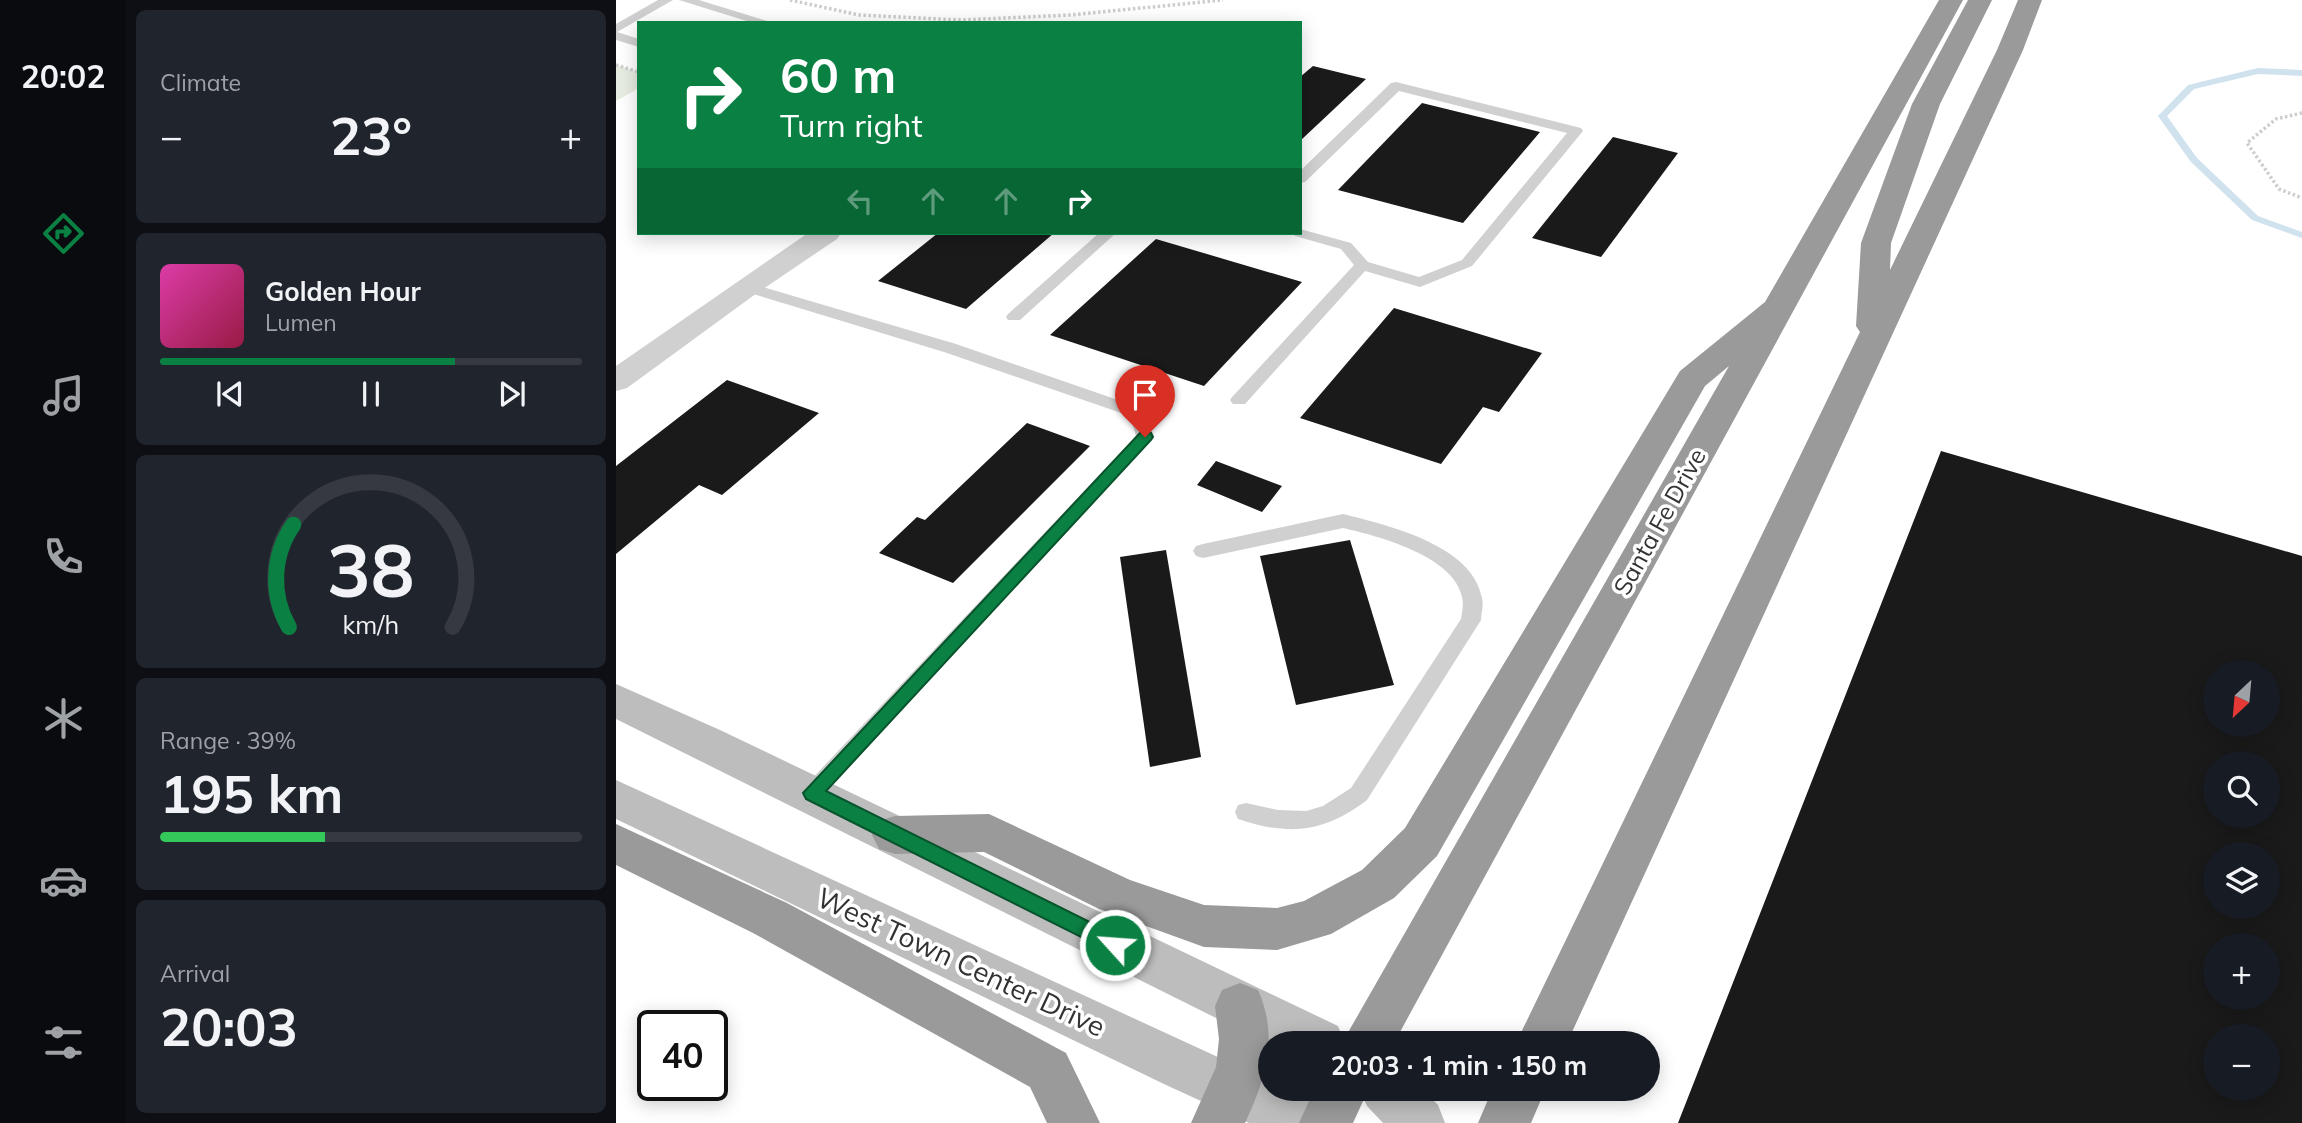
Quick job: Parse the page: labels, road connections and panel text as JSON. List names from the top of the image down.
{
  "streets": {
    "highway": ["Santa Fe Drive"],
    "street": ["West Town Center Drive"]
  },
  "north": "bottom left",
  "page": {
    "tabs": "20:02",
    "tile": [
      "Climate",
      ["Range · 39%", "195 km"],
      ["Arrival", "20:03"]
    ],
    "turn": ["60 m", "Turn right"],
    "heat": ["−", "23°", "+"],
    "song": ["Golden Hour", "Lumen"],
    "map_buttons": ["+", "−"],
    "limit": "40",
    "trip": "20:03 · 1 min · 150 m",
    "gauge": ["38", "km/h"]
  }
}
